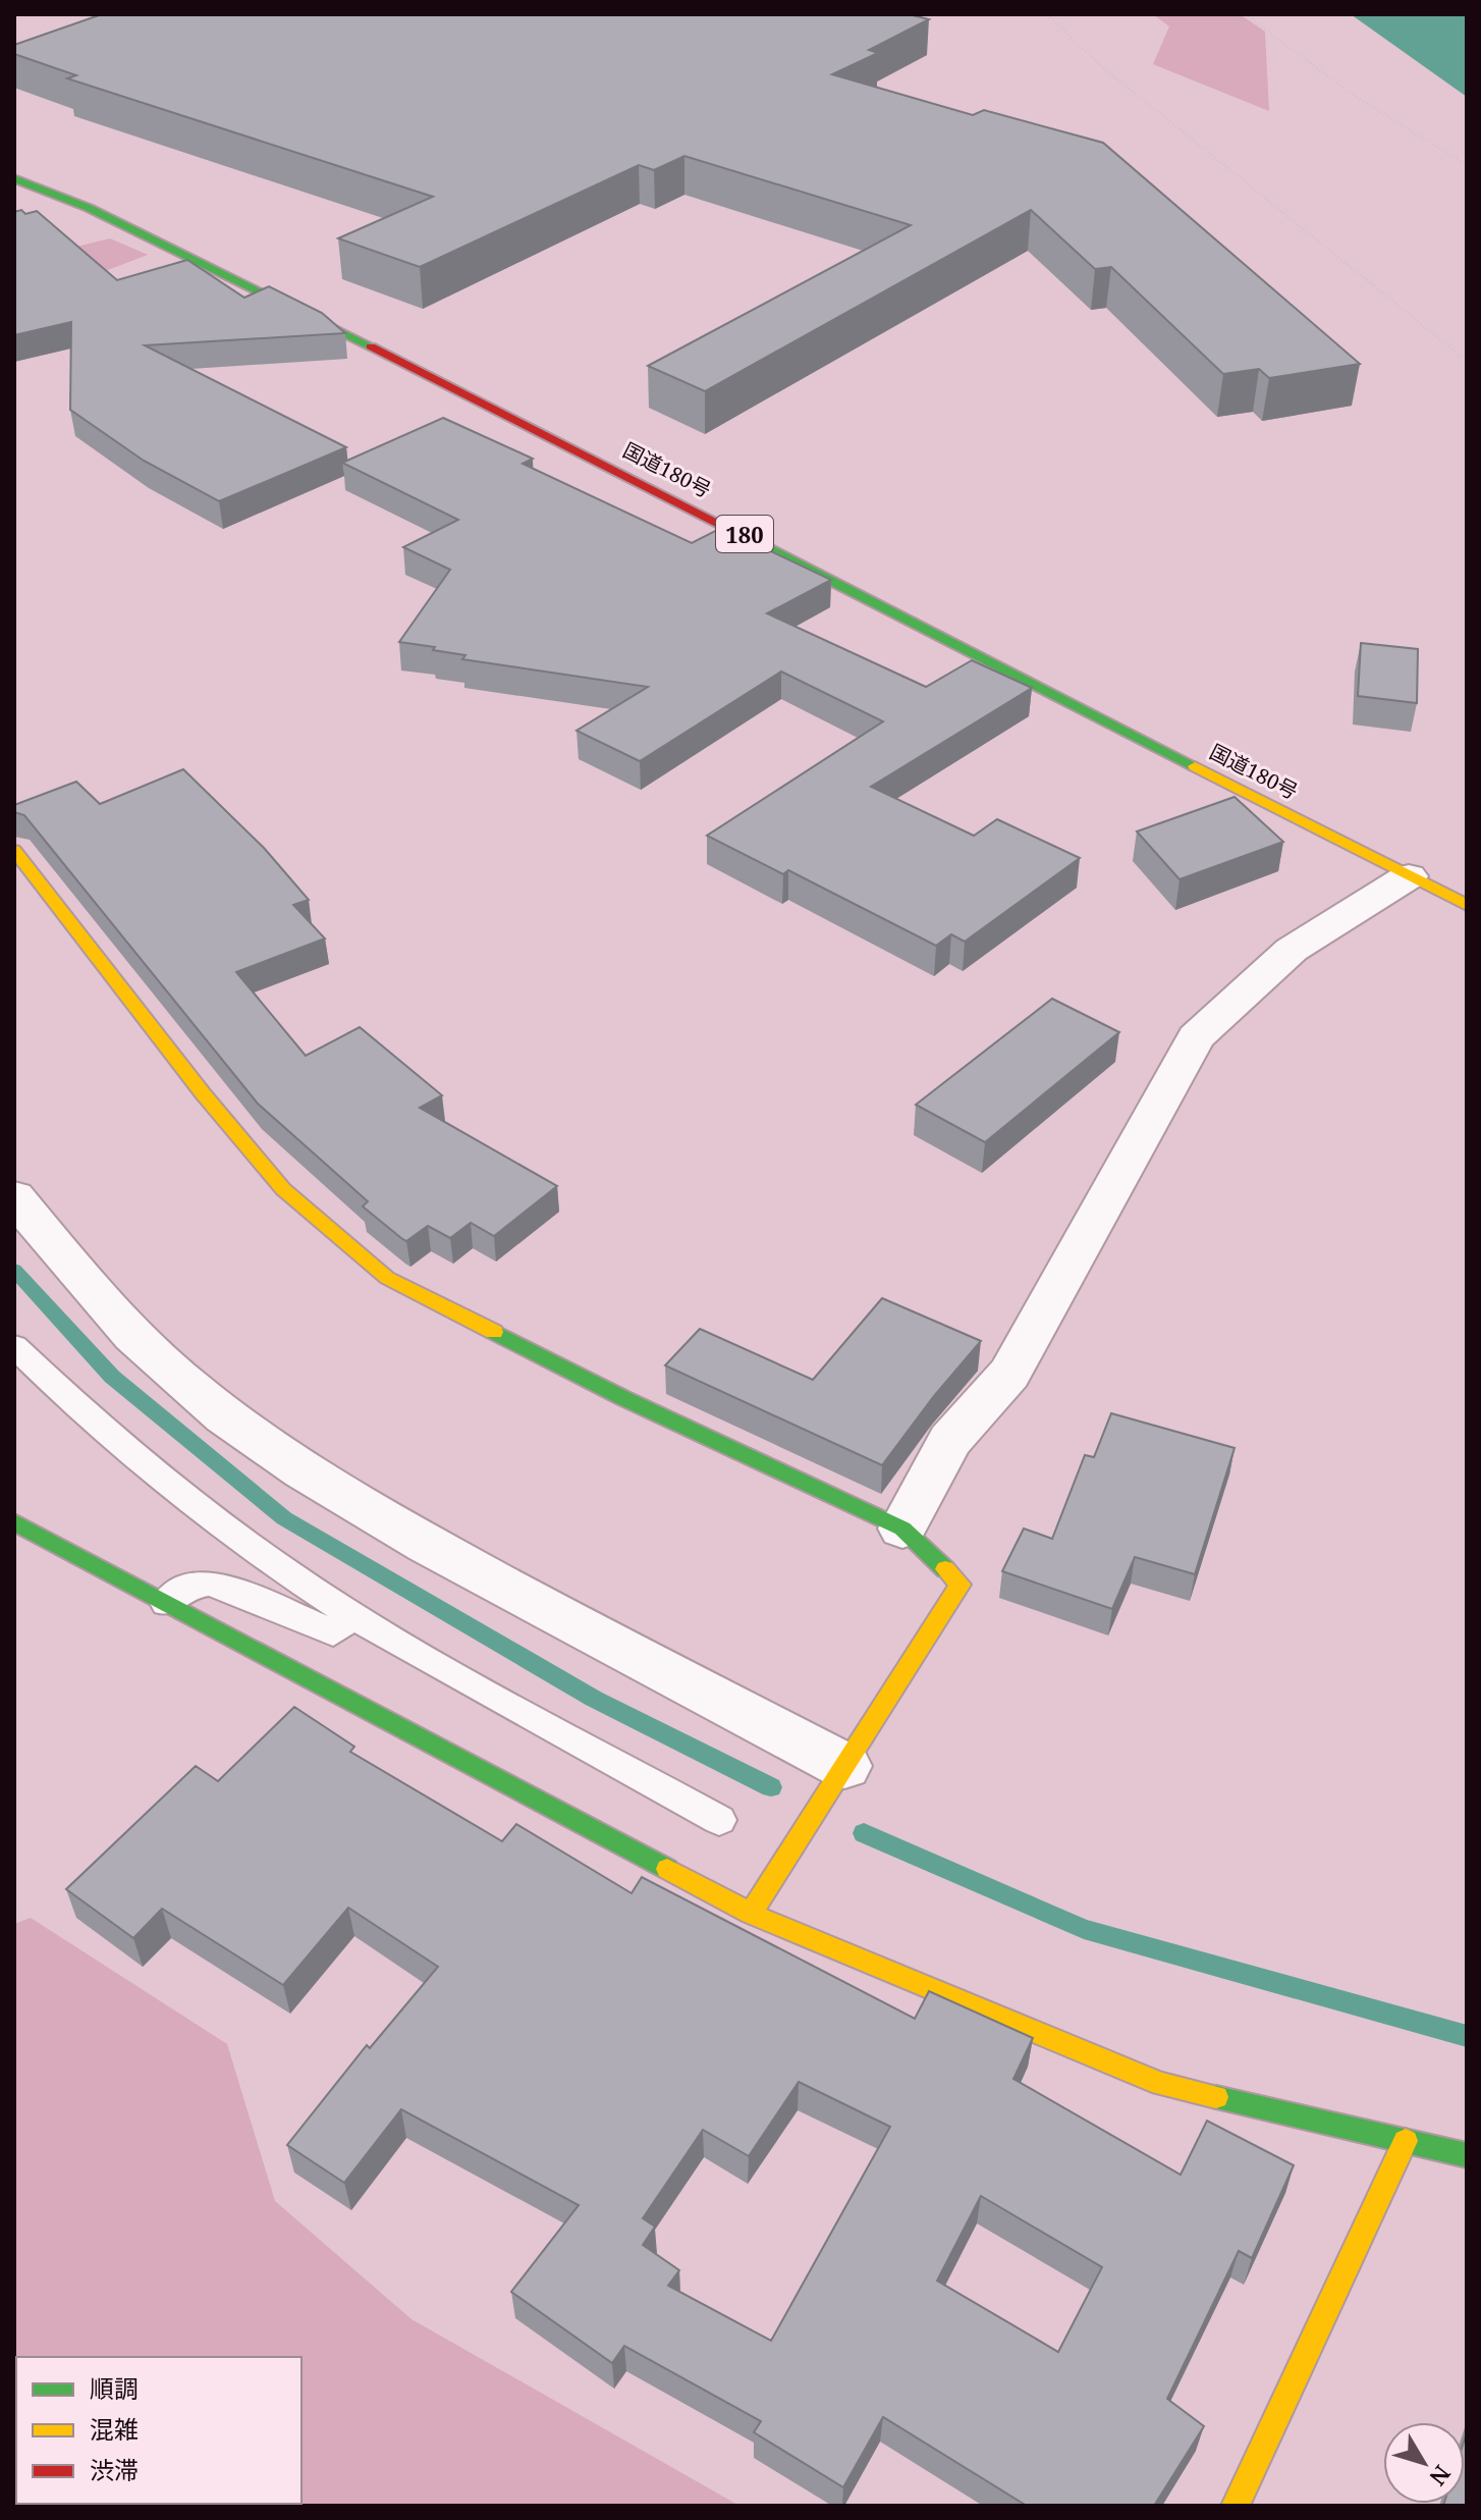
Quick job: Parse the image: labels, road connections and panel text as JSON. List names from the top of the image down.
{
  "streets": {
    "main road": ["国道180号", "180"]
  },
  "legend": ["順調", "混雑", "渋滞"],
  "north": "bottom right"
}
